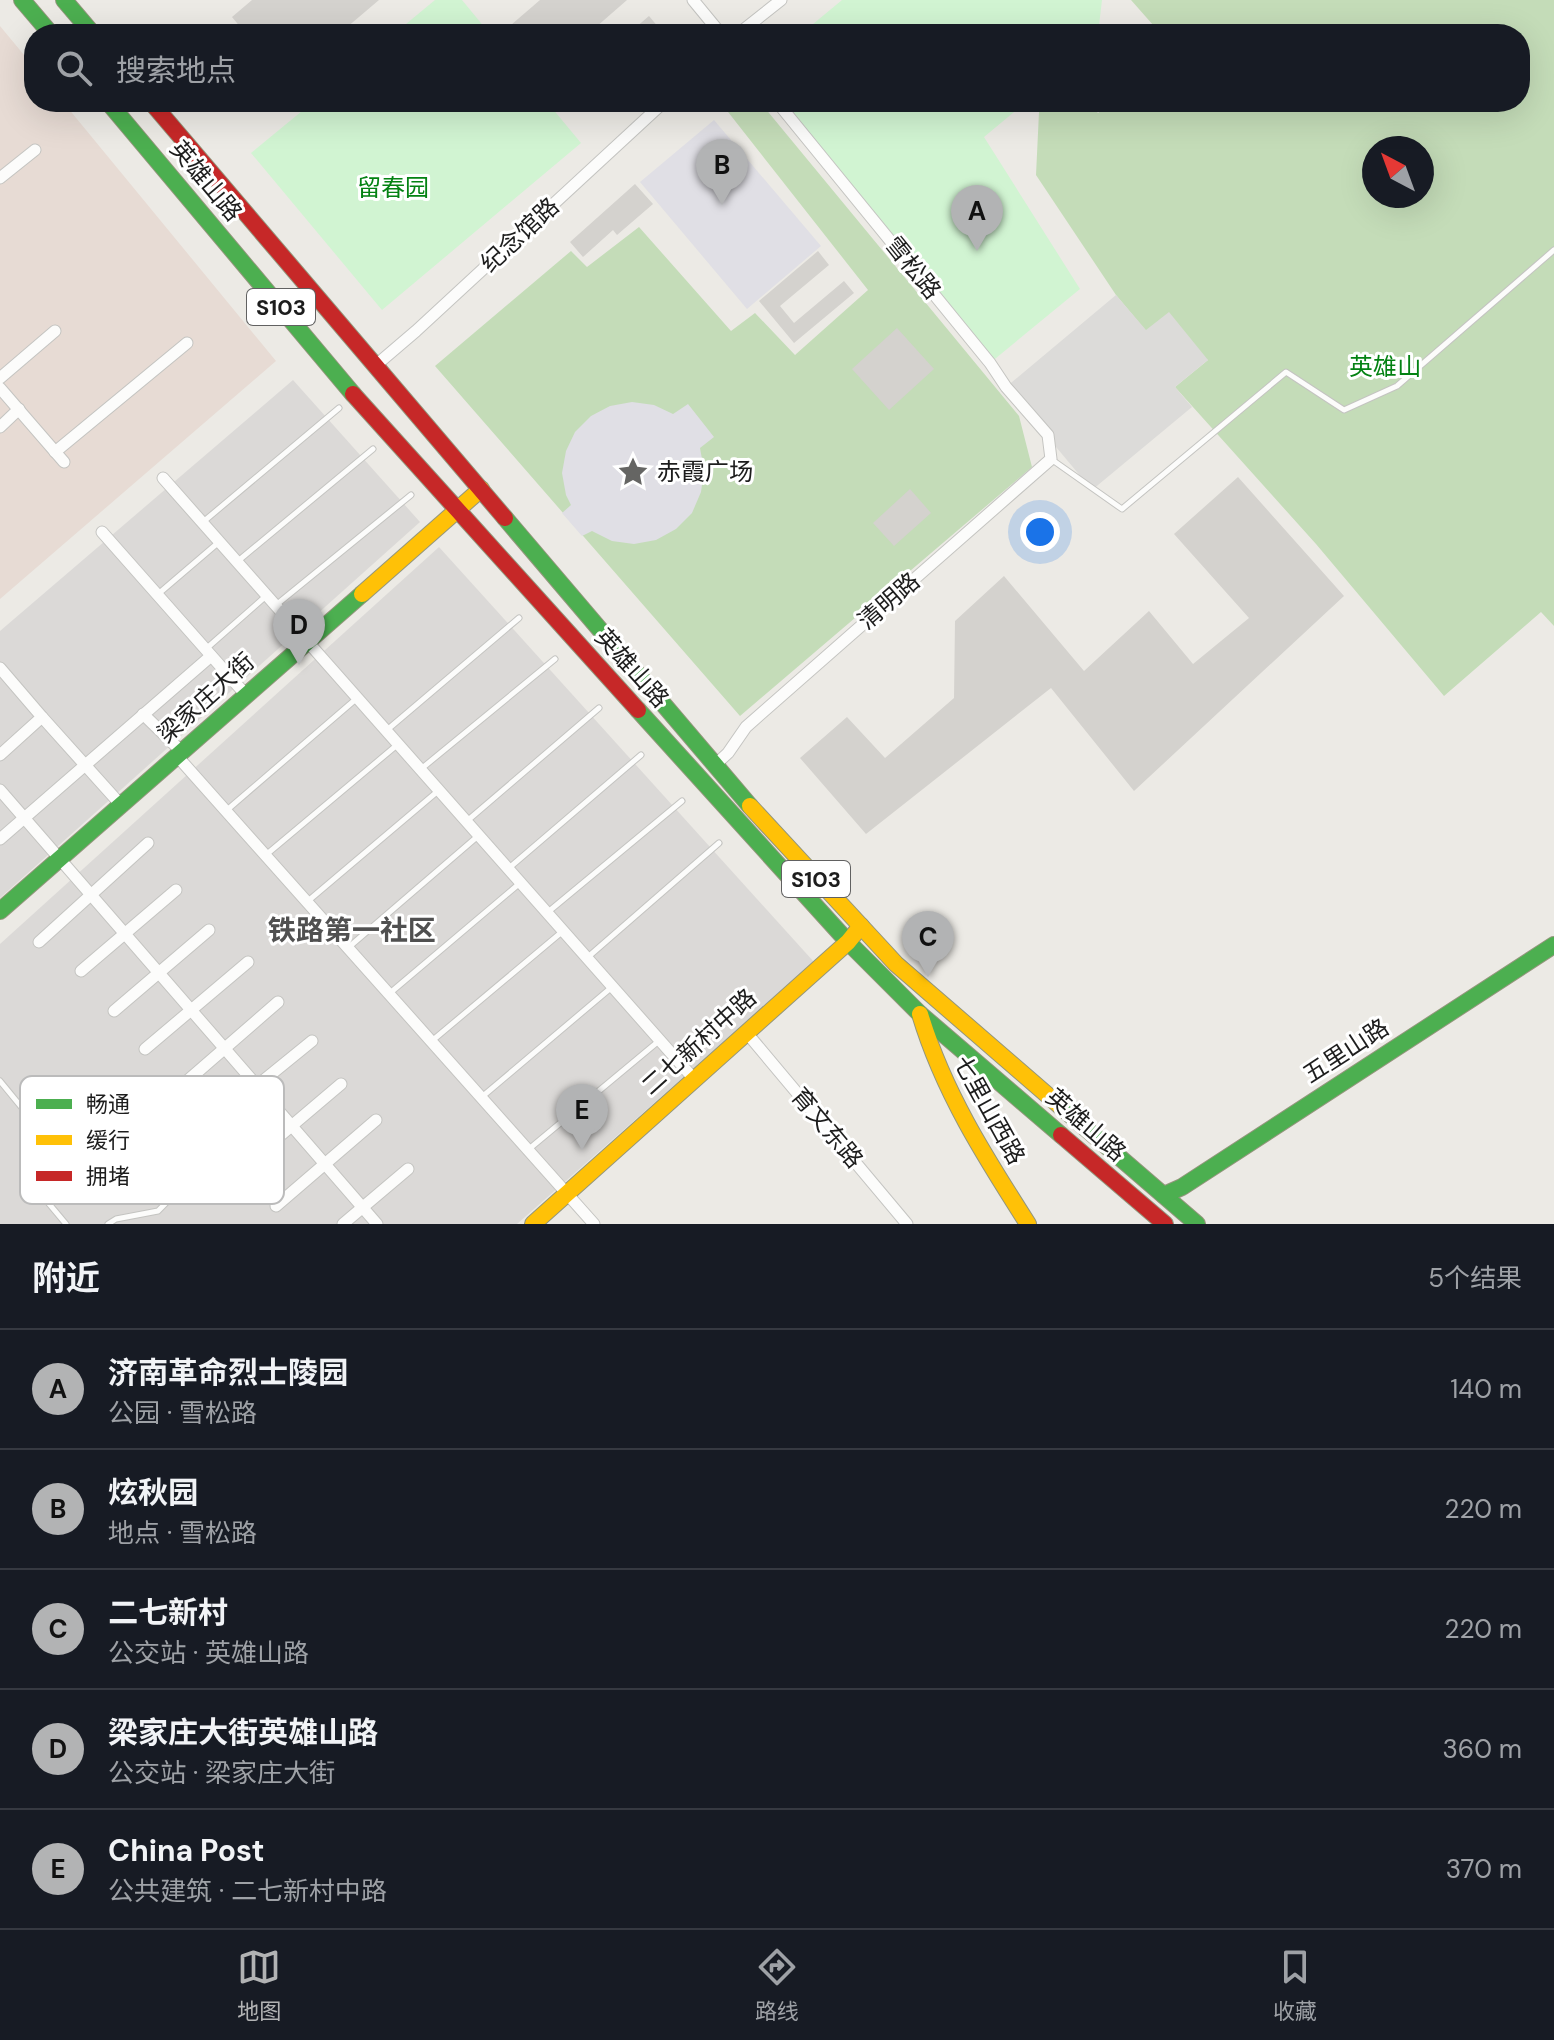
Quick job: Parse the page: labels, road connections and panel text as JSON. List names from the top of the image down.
{
  "streets": {
    "main road": [
      "英雄山路",
      "S103",
      "梁家庄大街",
      "二七新村中路",
      "五里山路",
      "七里山西路"
    ],
    "street": [
      "纪念馆路",
      "雪松路",
      "清明路",
      "育文东路"
    ]
  },
  "crossings": [
    ["英雄山路", "纪念馆路"],
    ["英雄山路", "清明路"],
    ["英雄山路", "梁家庄大街"],
    ["英雄山路", "二七新村中路"],
    ["英雄山路", "五里山路"],
    ["英雄山路", "七里山西路"],
    ["雪松路", "清明路"],
    ["二七新村中路", "育文东路"]
  ],
  "districts": ["铁路第一社区"],
  "parks": ["留春园", "英雄山"],
  "places": {
    "place": ["赤霞广场"]
  },
  "legend": ["畅通", "缓行", "拥堵"],
  "north": "top left",
  "page": {
    "search": "搜索地点",
    "pins": [
      "B",
      "A",
      "D",
      "C",
      "E"
    ],
    "heading": ["附近", "5个结果"],
    "list": [
      {
        "mark": "A",
        "name": "济南革命烈士陵园",
        "note": "公园 · 雪松路",
        "value": "140 m"
      },
      {
        "mark": "B",
        "name": "炫秋园",
        "note": "地点 · 雪松路",
        "value": "220 m"
      },
      {
        "mark": "C",
        "name": "二七新村",
        "note": "公交站 · 英雄山路",
        "value": "220 m"
      },
      {
        "mark": "D",
        "name": "梁家庄大街英雄山路",
        "note": "公交站 · 梁家庄大街",
        "value": "360 m"
      },
      {
        "mark": "E",
        "name": "China Post",
        "note": "公共建筑 · 二七新村中路",
        "value": "370 m"
      }
    ],
    "nav": ["地图", "路线", "收藏"]
  }
}
